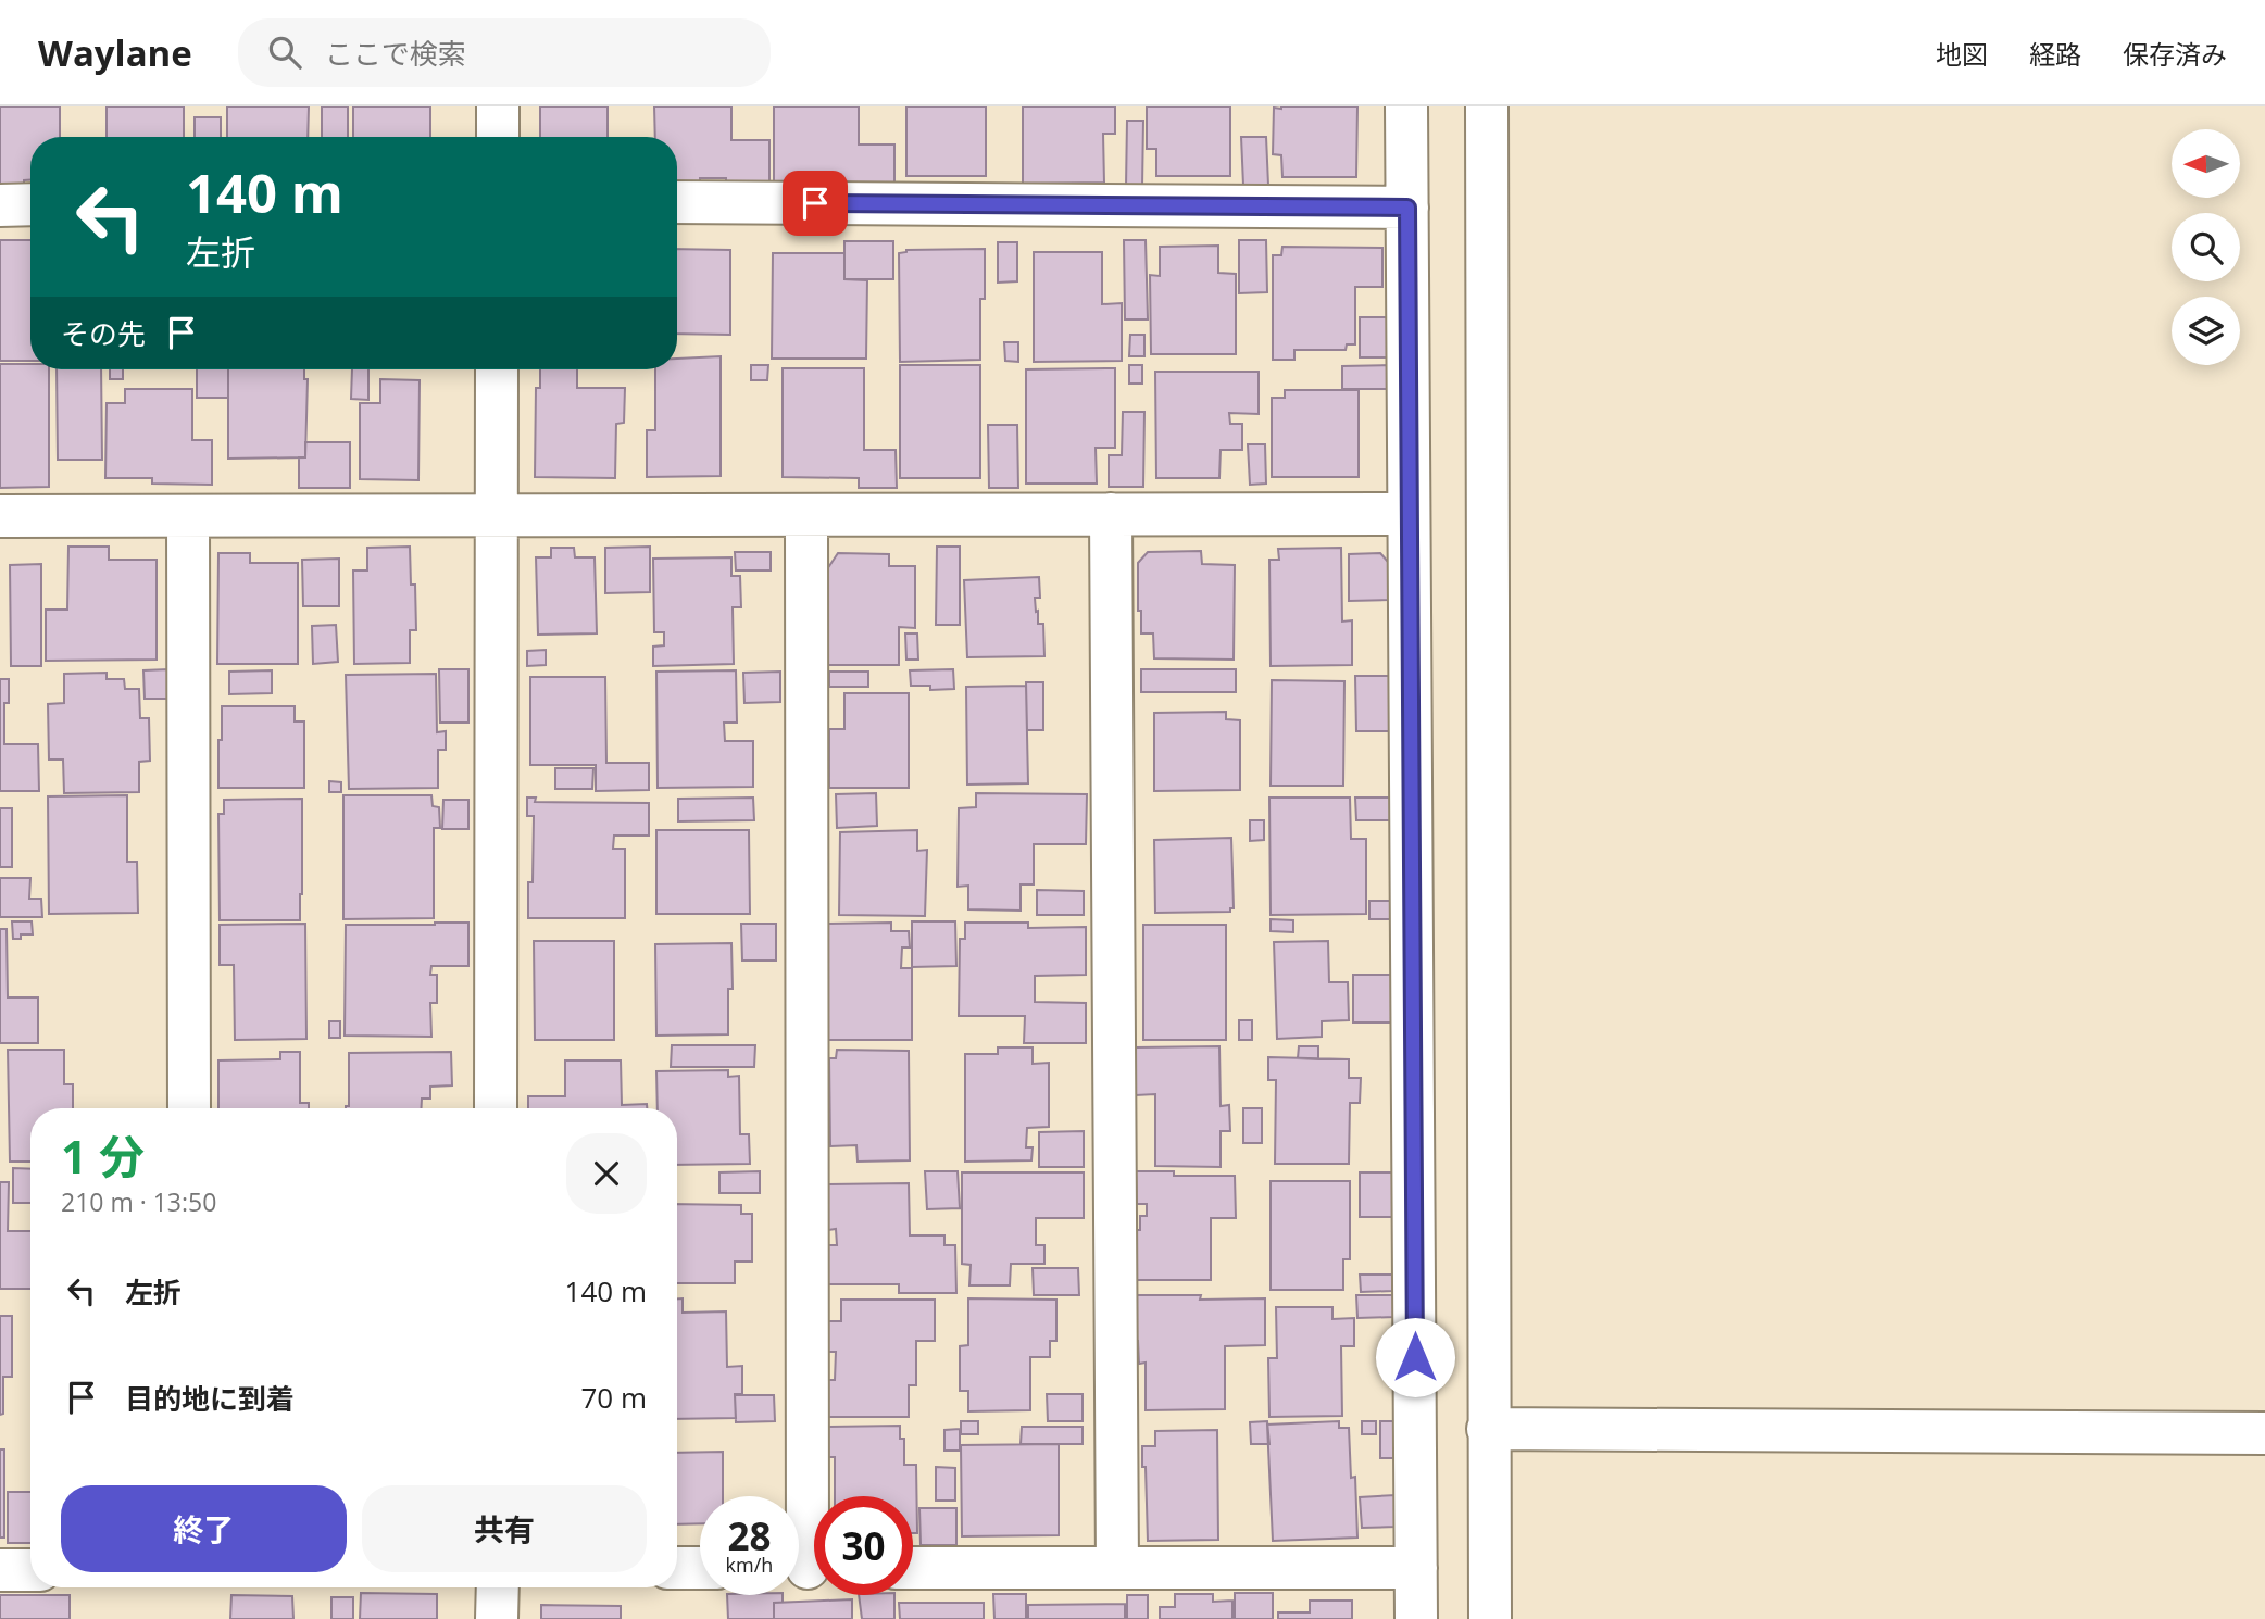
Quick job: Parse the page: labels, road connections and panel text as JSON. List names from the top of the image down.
{
  "north": "left",
  "page": {
    "header": "Waylane",
    "search": "ここで検索",
    "nav": ["地図", "経路", "保存済み"],
    "turn": ["140 m", "左折"],
    "then": "その先",
    "heading": ["1 分", "210 m · 13:50"],
    "list": [
      {
        "name": "左折",
        "value": "140 m"
      },
      {
        "name": "目的地に到着",
        "value": "70 m"
      }
    ],
    "buttons": ["終了", "共有"],
    "speed": "28 km/h",
    "limit": "30"
  }
}
